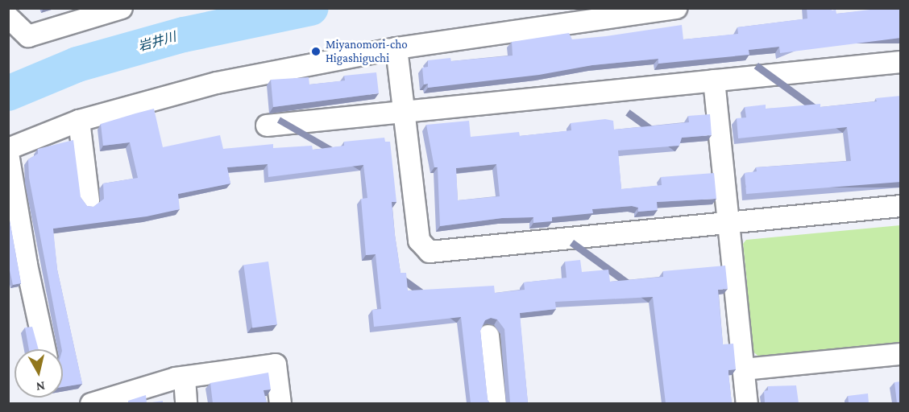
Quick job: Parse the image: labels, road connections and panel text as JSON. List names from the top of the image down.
{
  "water": ["岩井川"],
  "places": ["Miyanomori-cho Higashiguchi"],
  "north": "bottom"
}
